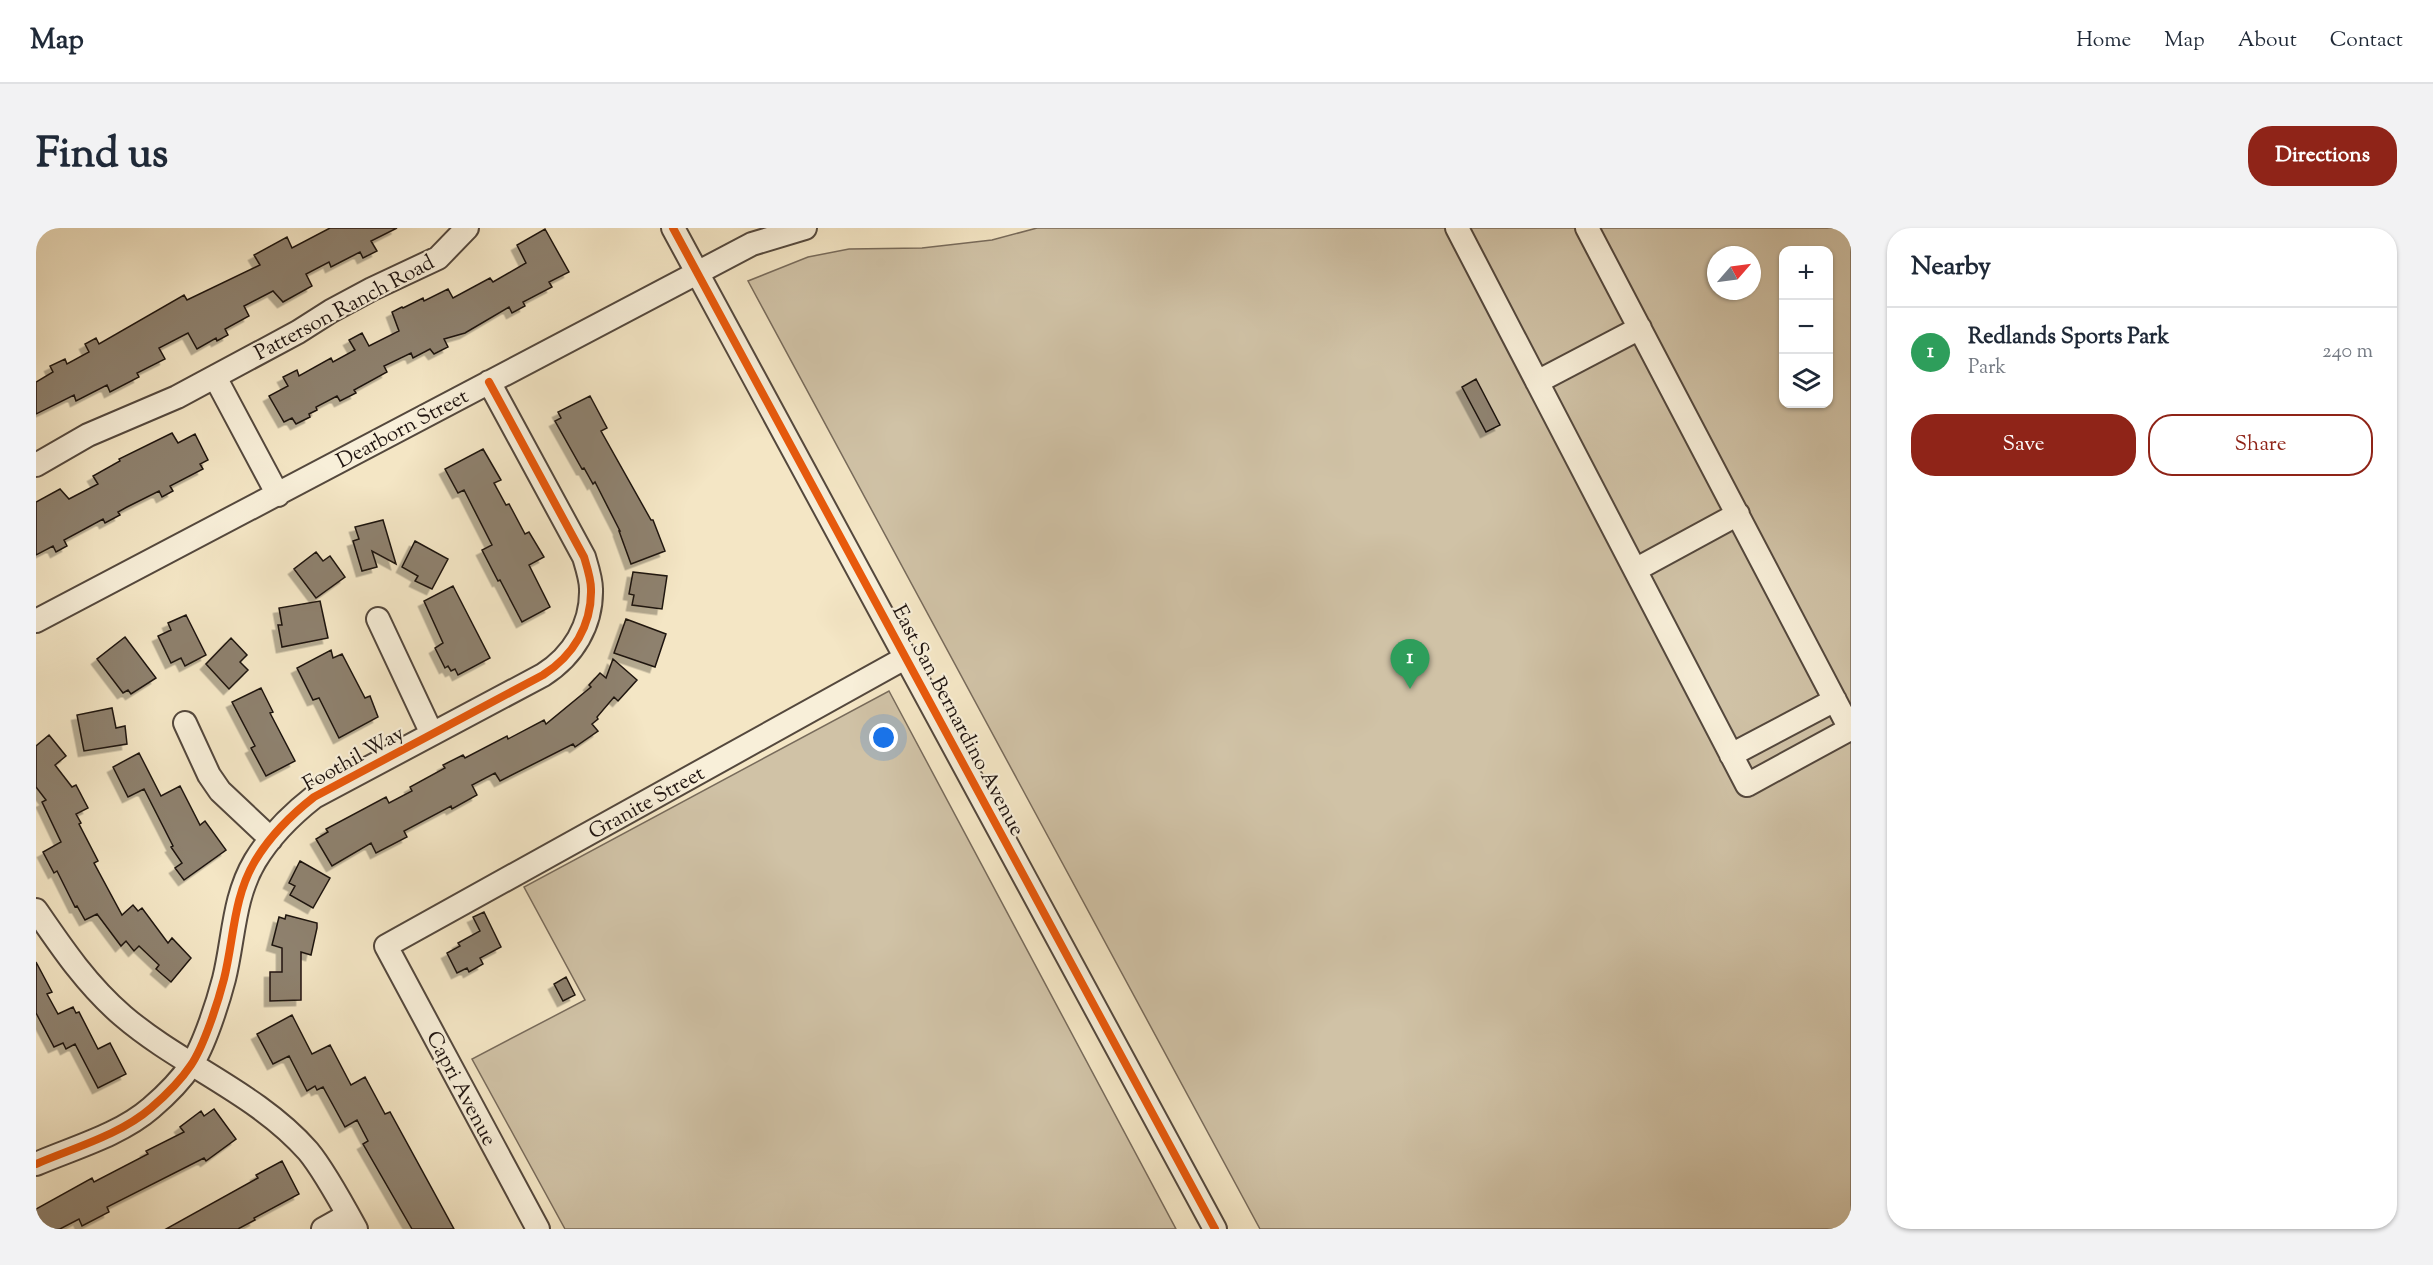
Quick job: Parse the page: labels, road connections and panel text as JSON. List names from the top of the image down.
{
  "streets": {
    "street": [
      "Patterson Ranch Road",
      "Dearborn Street",
      "East San Bernardino Avenue",
      "Foothil Way",
      "Granite Street",
      "Capri Avenue"
    ]
  },
  "crossings": [
    ["Dearborn Street", "East San Bernardino Avenue"],
    ["Dearborn Street", "Foothil Way"],
    ["East San Bernardino Avenue", "Granite Street"],
    ["Granite Street", "Capri Avenue"]
  ],
  "north": "top right",
  "page": {
    "header": "Map",
    "nav": [
      "Home",
      "Map",
      "About",
      "Contact"
    ],
    "title": "Find us",
    "buttons": [
      "Directions",
      ["Save", "Share"]
    ],
    "heading": "Nearby",
    "map_buttons": ["+", "−"],
    "list": [
      {
        "mark": "1",
        "name": "Redlands Sports Park",
        "note": "Park",
        "value": "240 m"
      }
    ],
    "pins": "1"
  }
}
